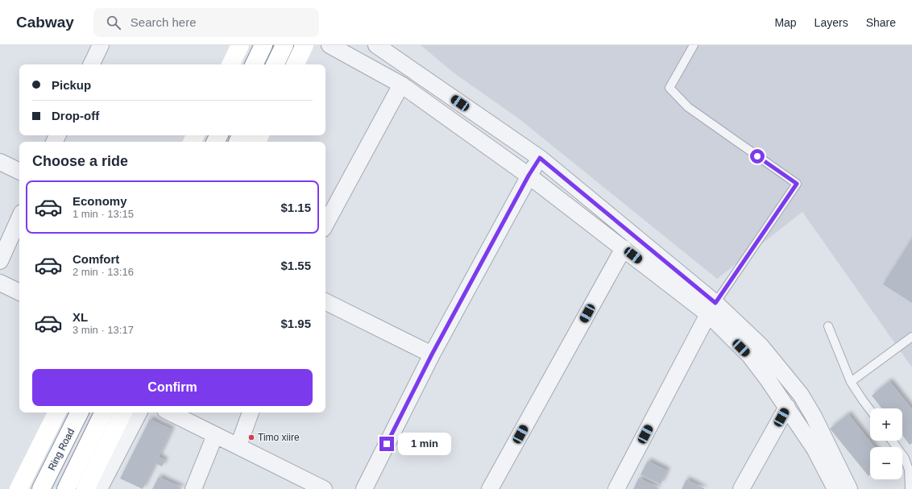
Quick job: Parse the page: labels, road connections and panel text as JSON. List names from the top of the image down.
{
  "streets": {
    "main road": ["Ring Road"]
  },
  "places": ["Timo xiire"],
  "page": {
    "header": "Cabway",
    "search": "Search here",
    "nav": ["Map", "Layers", "Share"],
    "banner": ["Pickup", "Drop-off"],
    "heading": "Choose a ride",
    "list": [
      {
        "name": "Economy",
        "note": "1 min · 13:15",
        "value": "$1.15"
      },
      {
        "name": "Comfort",
        "note": "2 min · 13:16",
        "value": "$1.55"
      },
      {
        "name": "XL",
        "note": "3 min · 13:17",
        "value": "$1.95"
      }
    ],
    "buttons": "Confirm",
    "map_buttons": ["+", "−"],
    "bubble": "1 min"
  }
}
